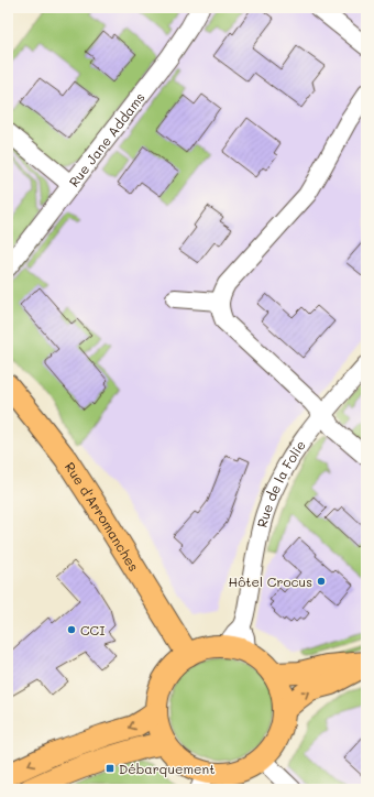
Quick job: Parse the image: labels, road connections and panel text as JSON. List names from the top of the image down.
{
  "streets": {
    "main road": ["Rue d'Arromanches"],
    "street": ["Rue Jane Addams", "Rue de la Folie"]
  },
  "crossings": [
    ["Rue de la Folie", "Rue d'Arromanches"]
  ],
  "places": {
    "other": ["Hôtel Crocus", "CCI"],
    "transit": ["Débarquement"]
  }
}
